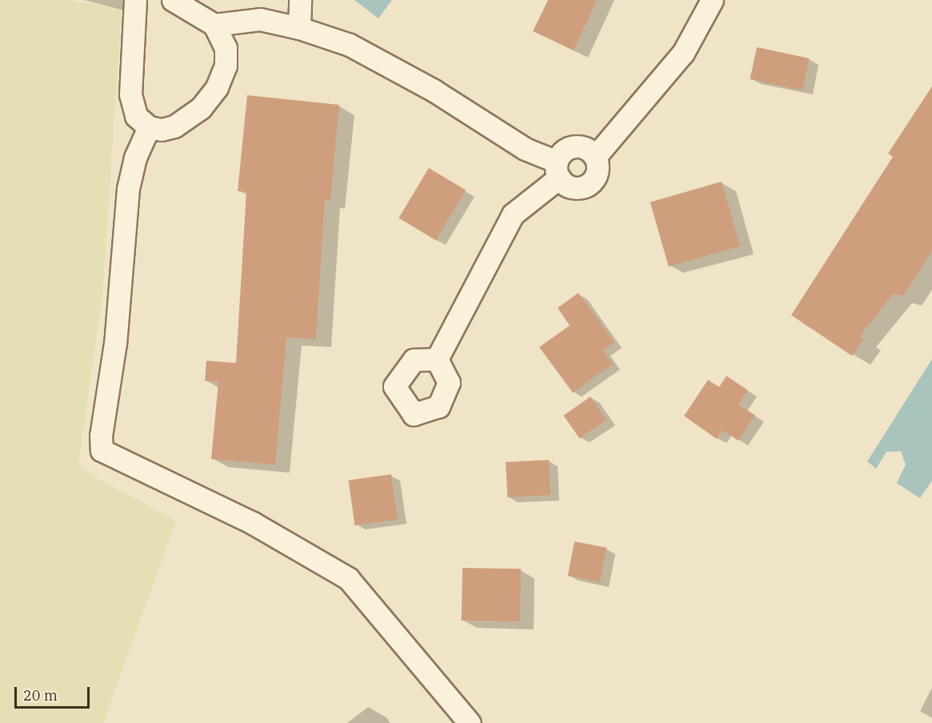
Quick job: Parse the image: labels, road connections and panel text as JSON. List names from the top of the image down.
{
  "scale_bar": "20 m"
}
